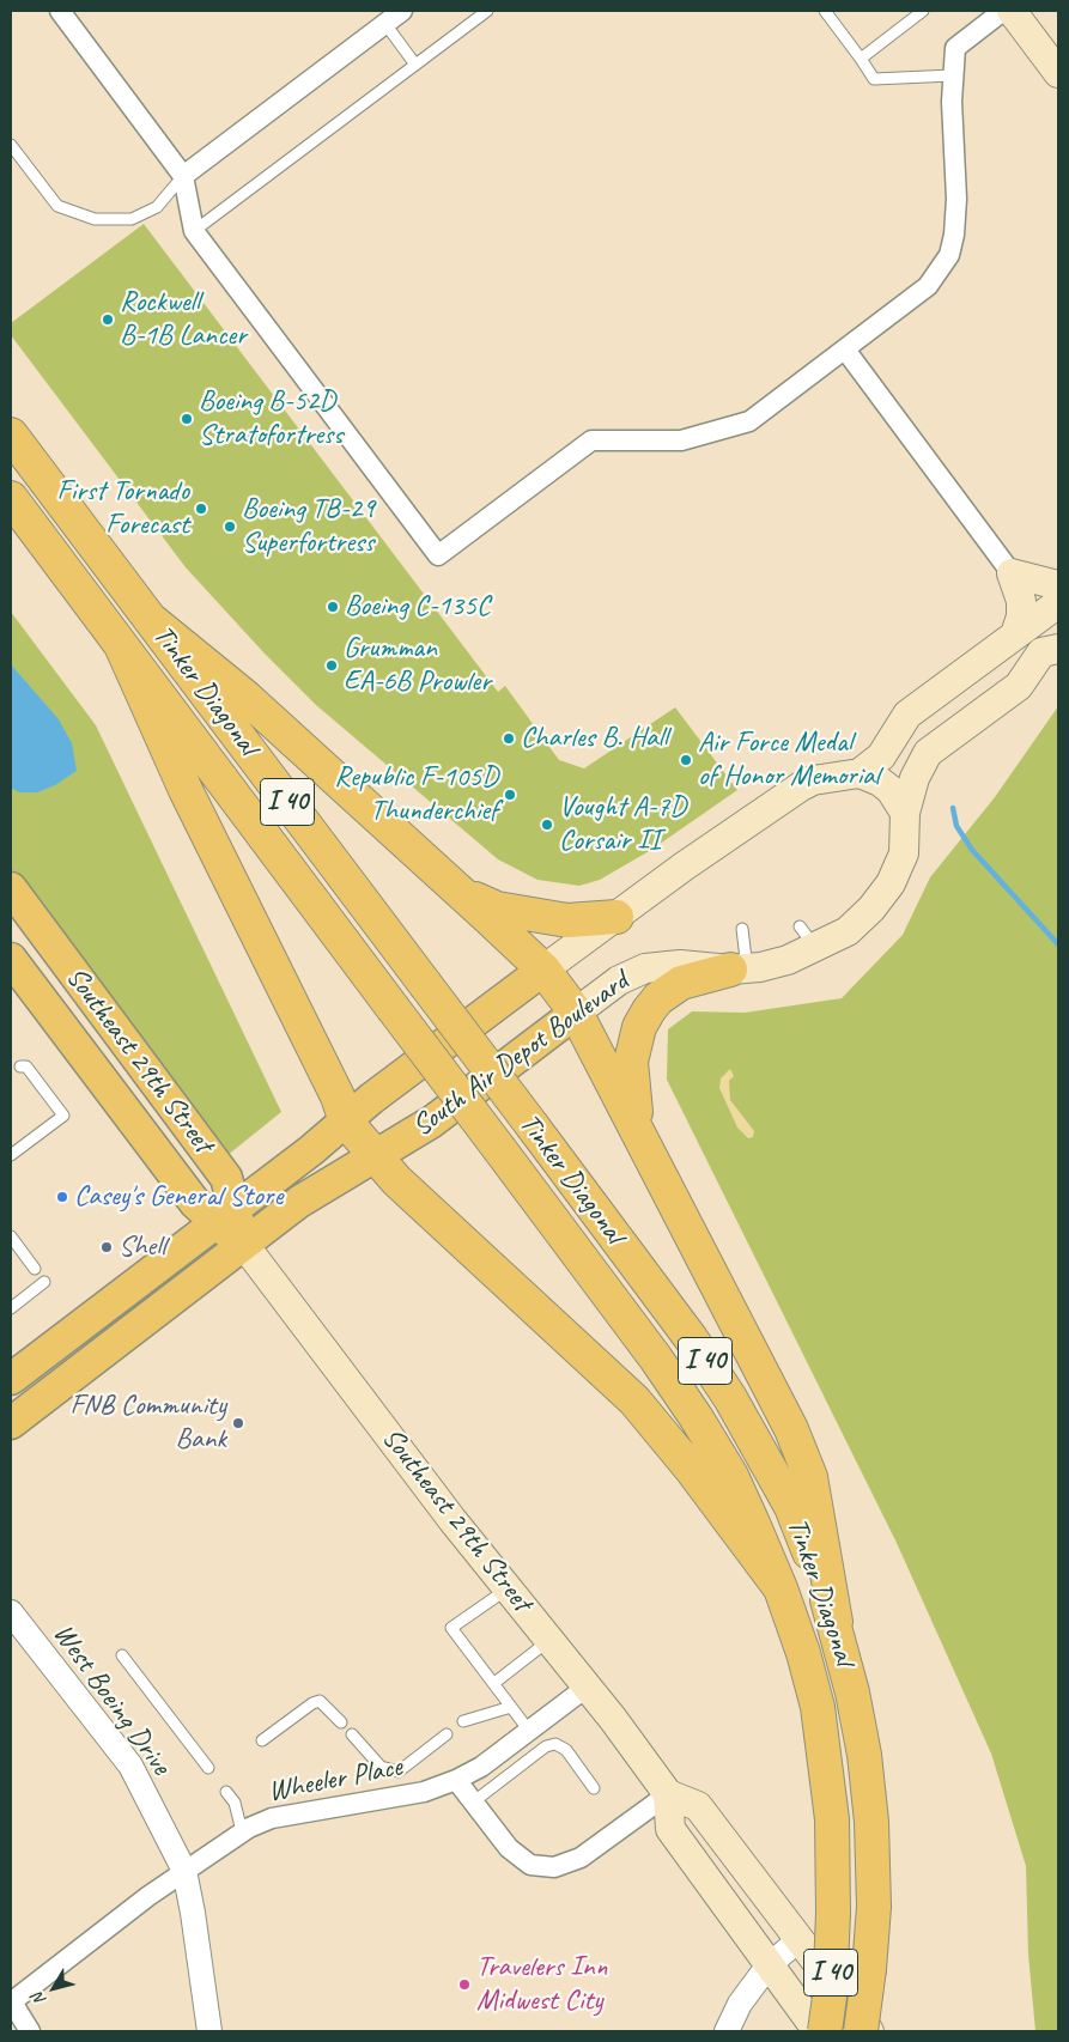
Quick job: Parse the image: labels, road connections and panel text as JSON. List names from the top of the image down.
{
  "streets": {
    "highway": ["Tinker Diagonal", "I 40"],
    "main road": ["South Air Depot Boulevard", "Southeast 29th Street"],
    "street": ["West Boeing Drive", "Wheeler Place"]
  },
  "crossings": [
    ["South Air Depot Boulevard", "Southeast 29th Street"],
    ["Southeast 29th Street", "Wheeler Place"],
    ["West Boeing Drive", "Wheeler Place"]
  ],
  "places": [
    "Rockwell B-1B Lancer",
    "Boeing B-52D Stratofortress",
    "First Tornado Forecast",
    "Boeing TB-29 Superfortress",
    "Boeing C-135C",
    "Grumman EA-6B Prowler",
    "Charles B. Hall",
    "Air Force Medal of Honor Memorial",
    "Republic F-105D Thunderchief",
    "Vought A-7D Corsair II",
    "Casey's General Store",
    "Shell",
    "FNB Community Bank",
    "Travelers Inn Midwest City"
  ],
  "north": "bottom left"
}
